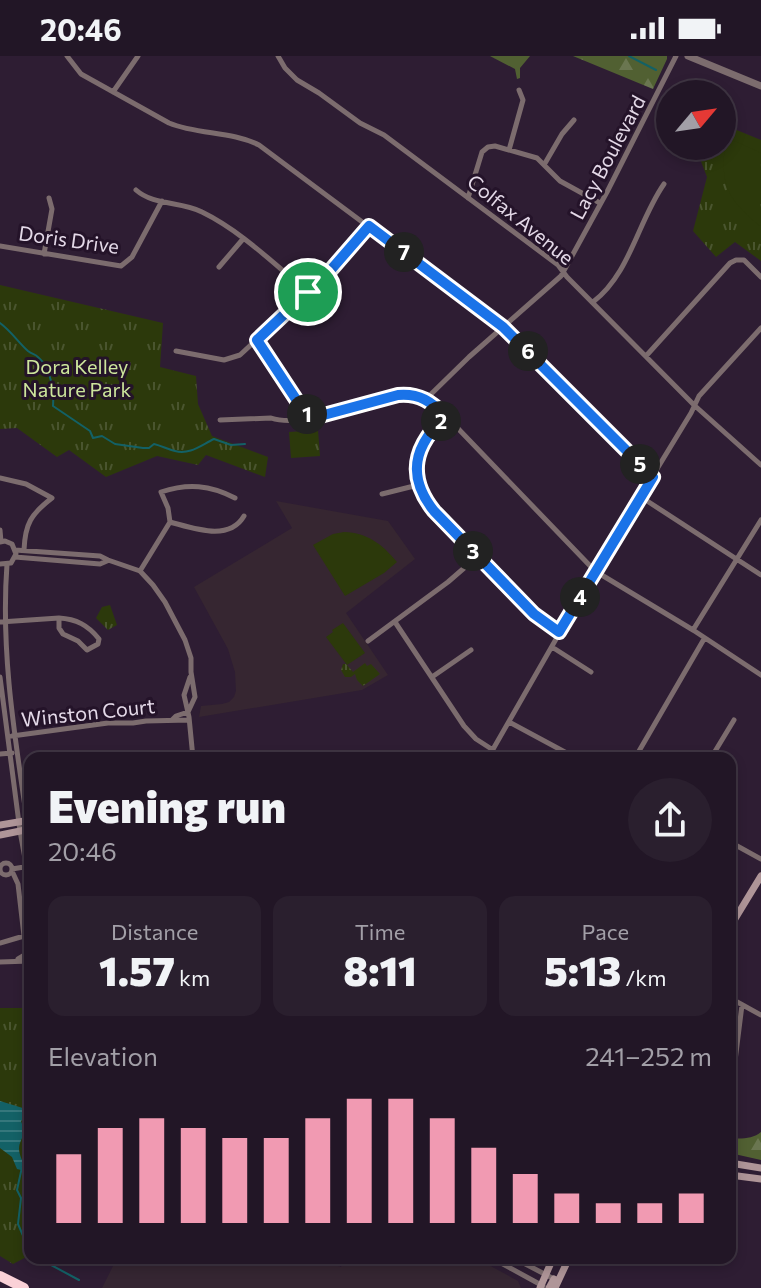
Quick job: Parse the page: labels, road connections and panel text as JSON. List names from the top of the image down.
{
  "streets": {
    "street": [
      "Lacy Boulevard",
      "Colfax Avenue",
      "Doris Drive",
      "Winston Court"
    ]
  },
  "crossings": [
    ["Lacy Boulevard", "Colfax Avenue"]
  ],
  "parks": ["Dora Kelley Nature Park"],
  "north": "top right",
  "page": {
    "status": "20:46",
    "pins": [
      "7",
      "6",
      "1",
      "2",
      "5",
      "3",
      "4"
    ],
    "heading": ["Evening run", "20:46"],
    "stats": [
      ["Distance", "1.57 km"],
      ["Time", "8:11"],
      ["Pace", "5:13 /km"]
    ],
    "chart": ["Elevation", "241–252 m"]
  }
}
